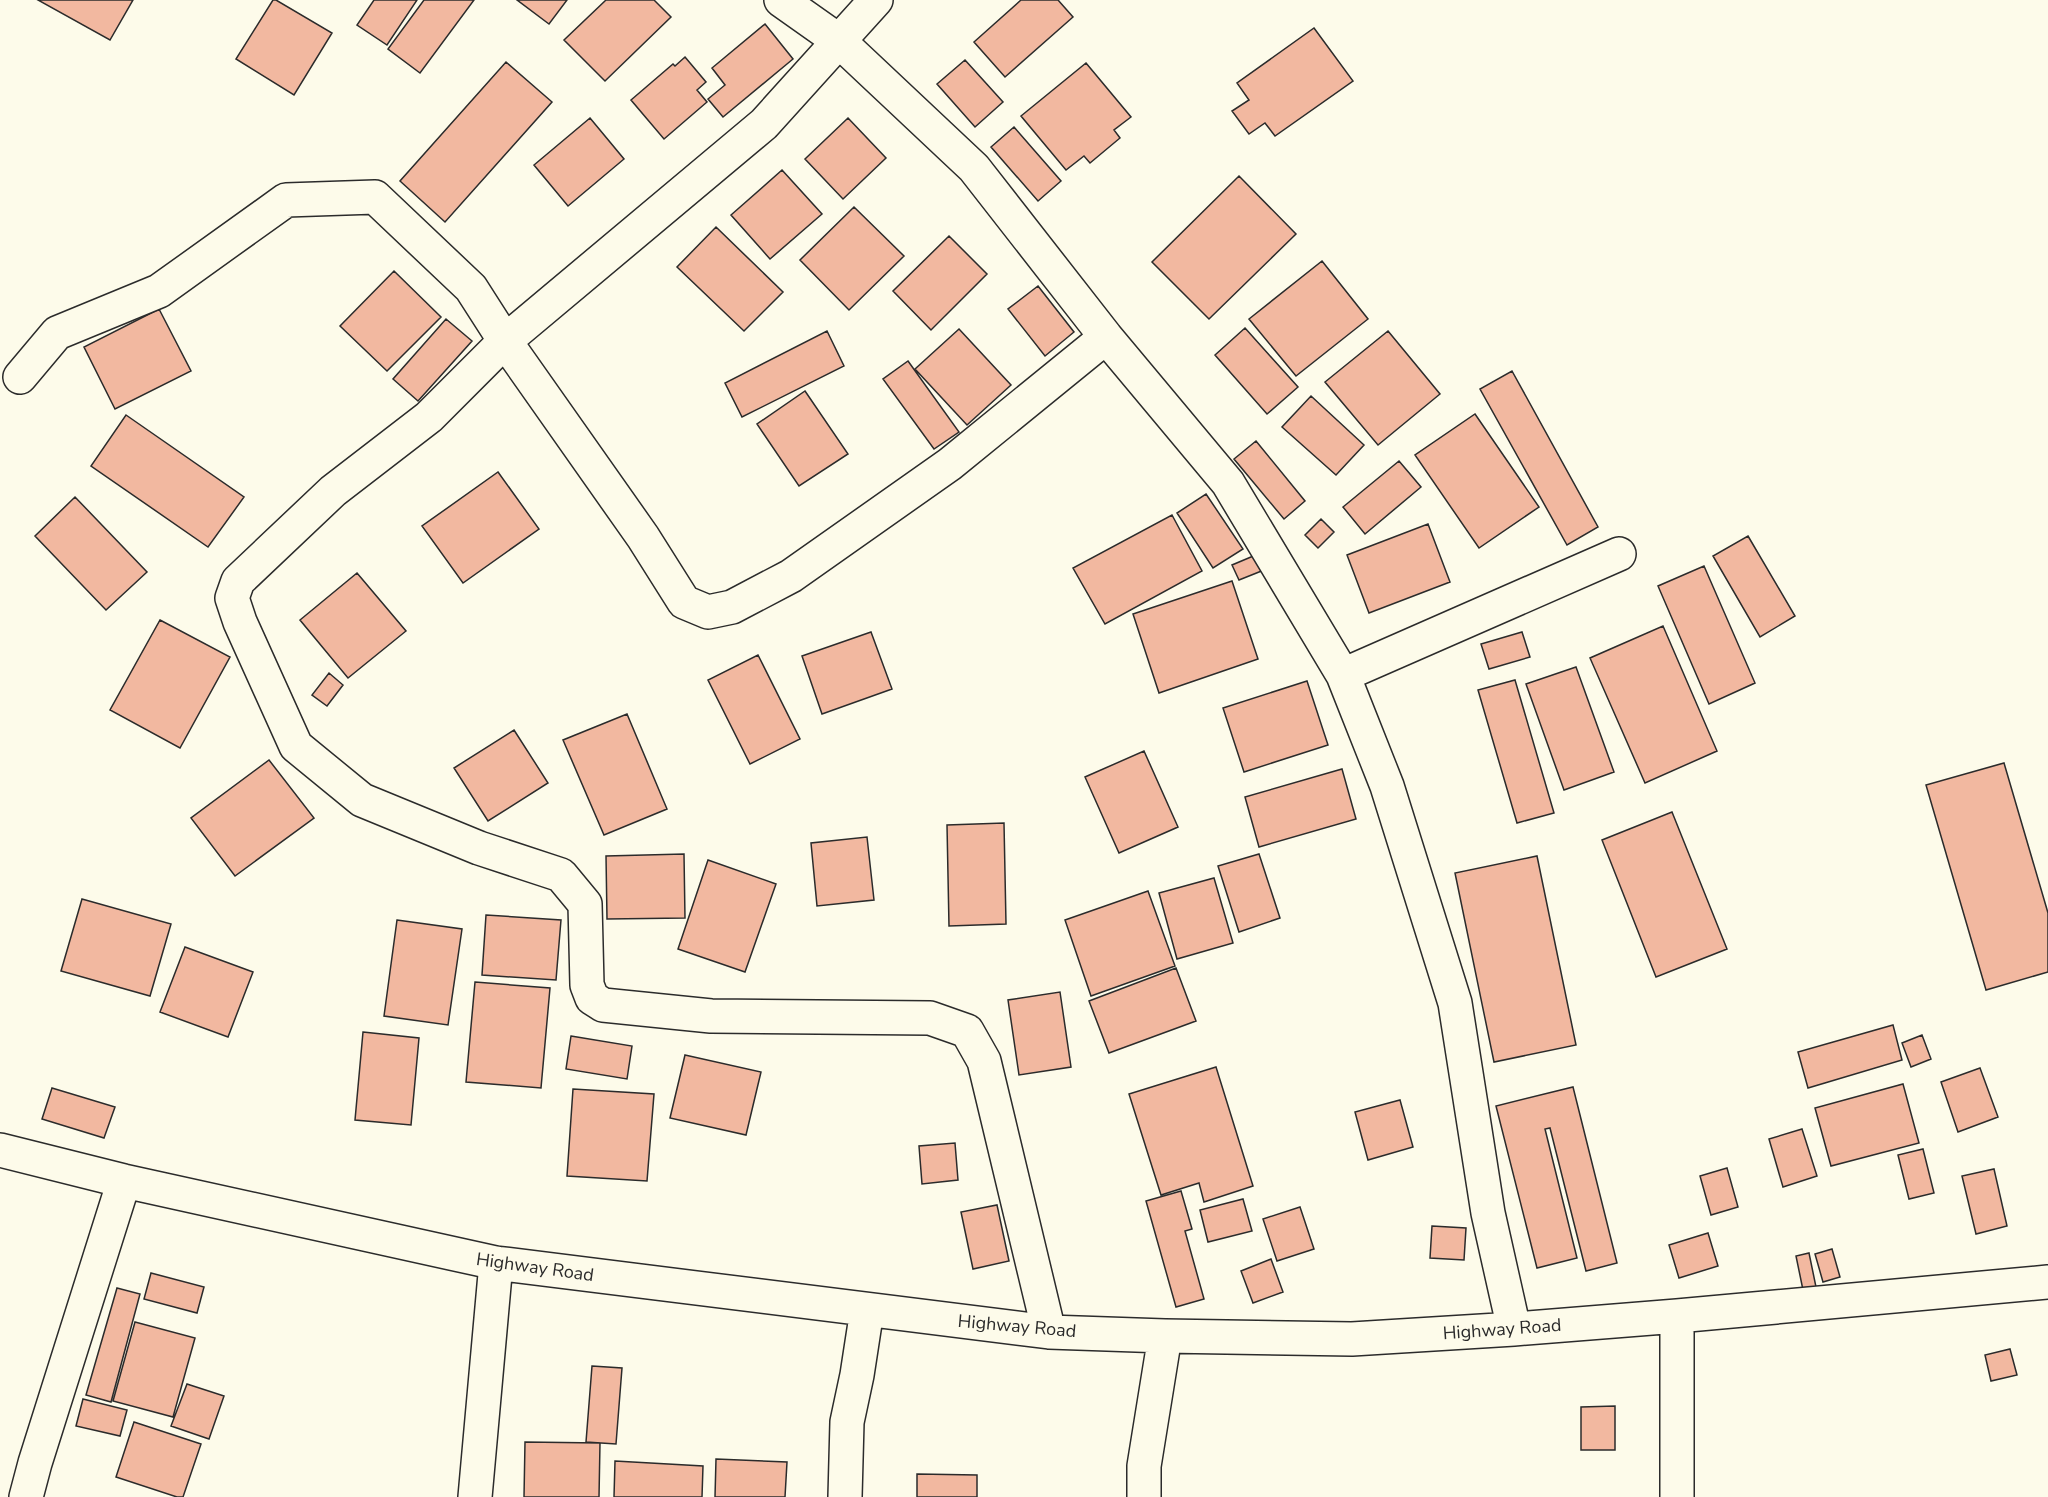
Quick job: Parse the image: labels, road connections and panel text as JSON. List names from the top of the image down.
{
  "streets": {
    "street": ["Highway Road"]
  }
}
